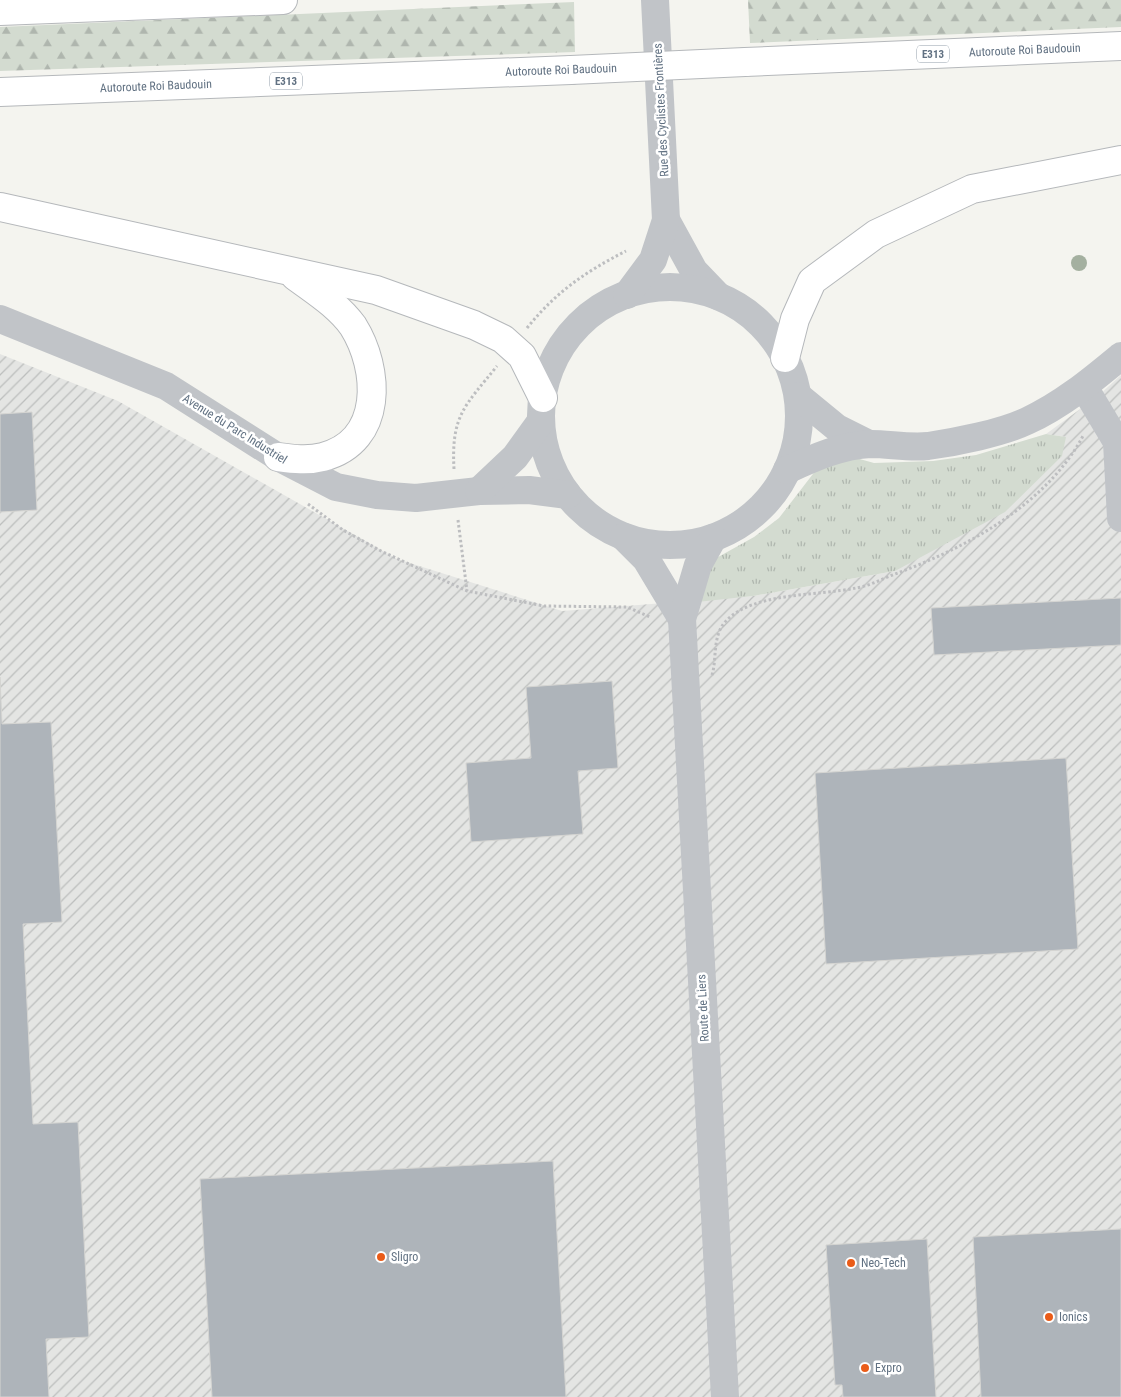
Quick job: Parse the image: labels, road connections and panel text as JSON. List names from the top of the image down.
{
  "streets": {
    "highway": ["Autoroute Roi Baudouin", "E313"],
    "street": ["Rue des Cyclistes Frontières", "Avenue du Parc Industriel", "Route de Liers"]
  },
  "places": [
    "Sligro",
    "Neo-Tech",
    "Ionics",
    "Expro"
  ]
}
